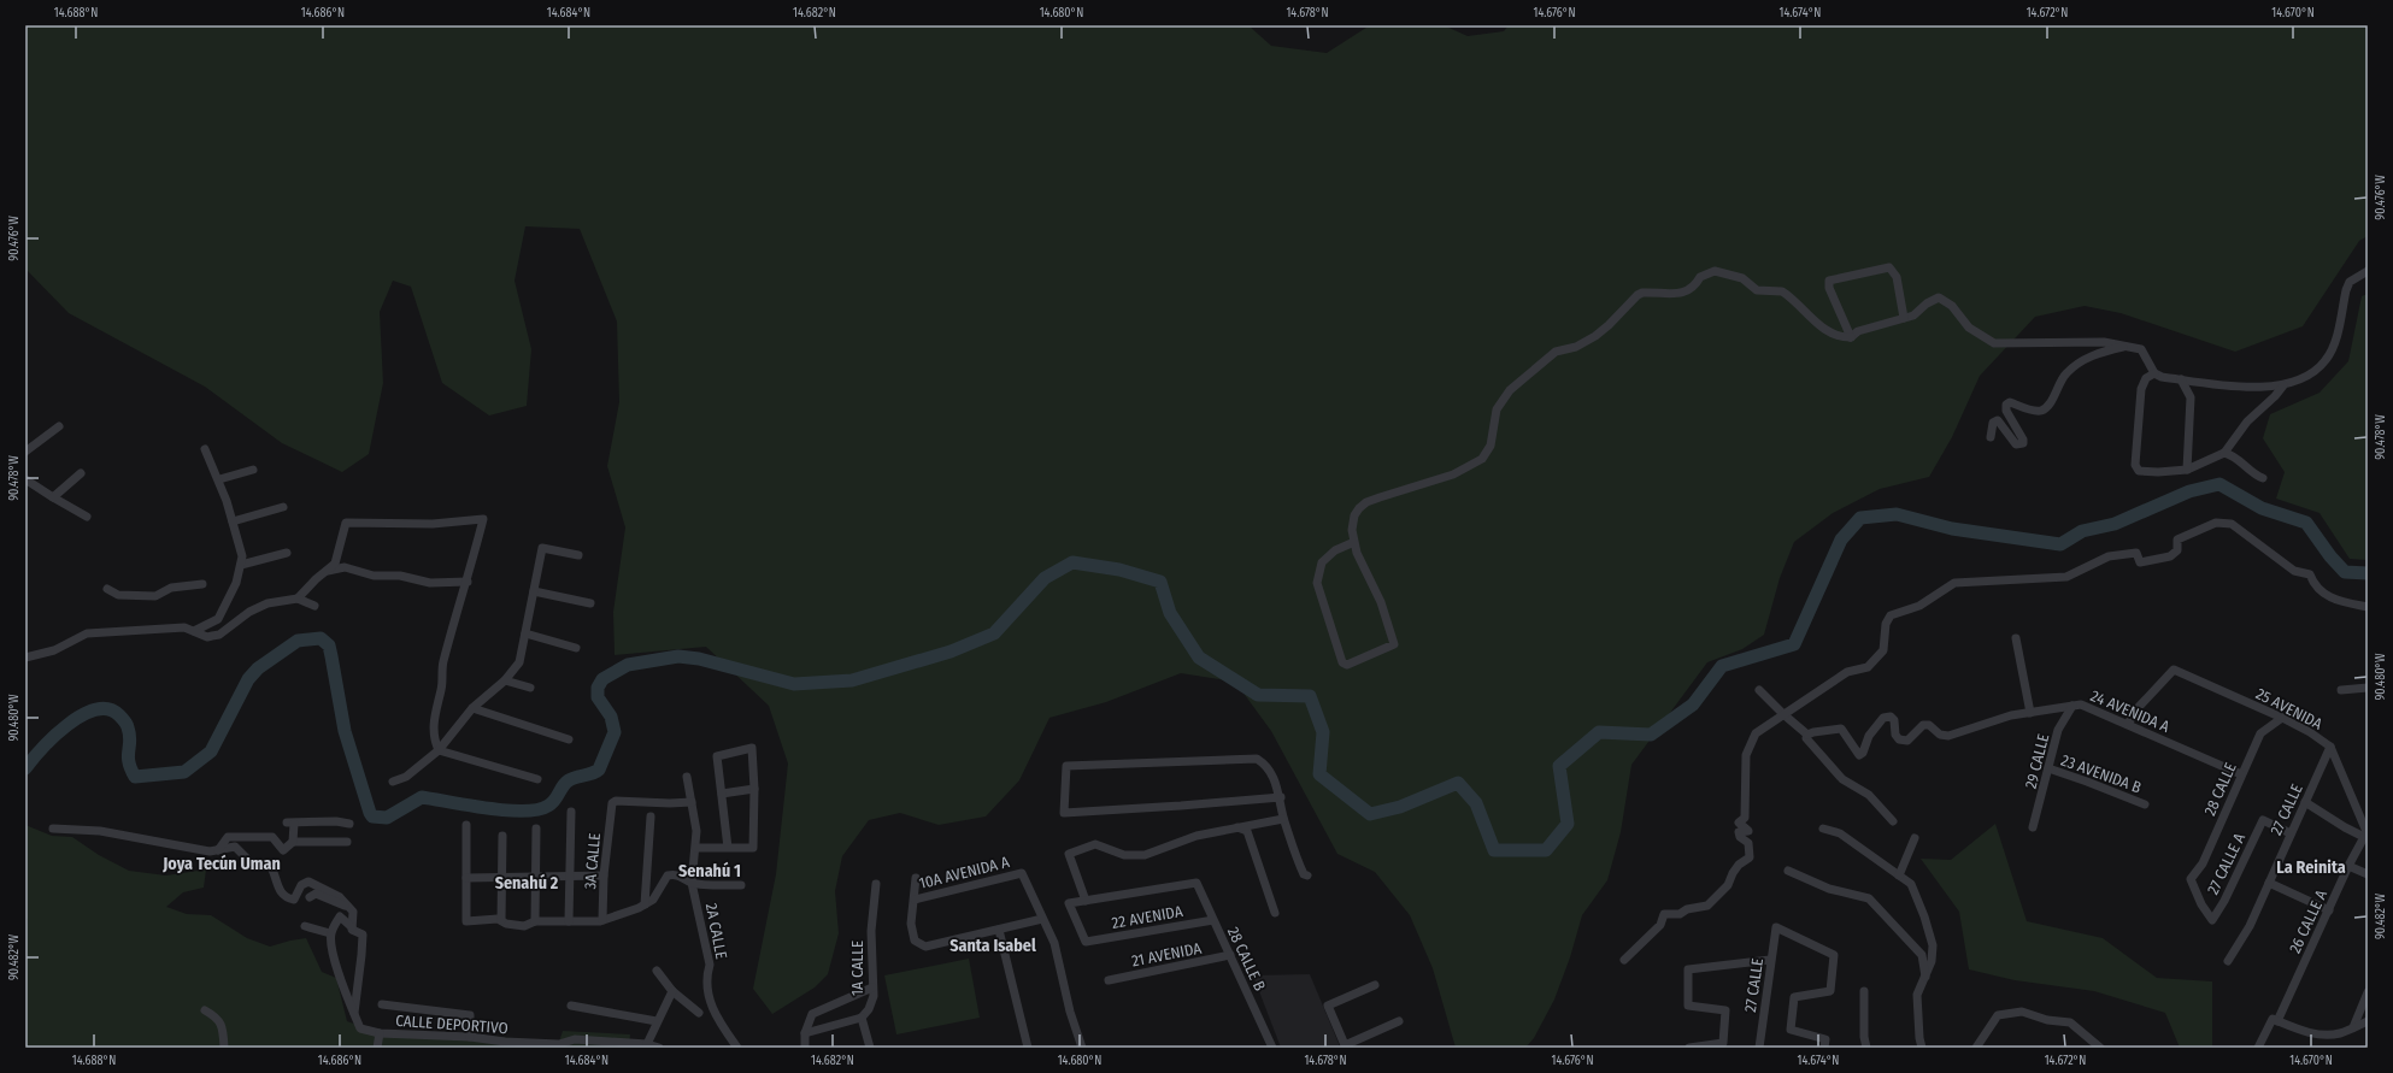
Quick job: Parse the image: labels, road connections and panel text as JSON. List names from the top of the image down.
{
  "streets": {
    "street": [
      "25 AVENIDA",
      "24 AVENIDA A",
      "29 CALLE",
      "23 AVENIDA B",
      "28 CALLE",
      "27 CALLE",
      "3A CALLE",
      "27 CALLE A",
      "10A AVENIDA A",
      "22 AVENIDA",
      "26 CALLE A",
      "2A CALLE",
      "21 AVENIDA",
      "28 CALLE B",
      "1A CALLE",
      "CALLE DEPORTIVO"
    ]
  },
  "crossings": [
    ["25 AVENIDA", "24 AVENIDA A"],
    ["25 AVENIDA", "28 CALLE"],
    ["25 AVENIDA", "27 CALLE"],
    ["25 AVENIDA", "26 CALLE A"],
    ["24 AVENIDA A", "29 CALLE"],
    ["24 AVENIDA A", "28 CALLE"],
    ["29 CALLE", "23 AVENIDA B"],
    ["28 CALLE", "27 CALLE A"],
    ["27 CALLE", "27 CALLE A"],
    ["3A CALLE", "2A CALLE"],
    ["22 AVENIDA", "28 CALLE B"],
    ["21 AVENIDA", "28 CALLE B"]
  ],
  "districts": [
    "Joya Tecún Uman",
    "La Reinita",
    "Senahú 1",
    "Senahú 2",
    "Santa Isabel"
  ],
  "coordinates": [
    "14.688°N",
    "14.686°N",
    "14.684°N",
    "14.682°N",
    "14.680°N",
    "14.678°N",
    "14.676°N",
    "14.674°N",
    "14.672°N",
    "14.670°N",
    "90.476°W",
    "90.478°W",
    "90.480°W",
    "90.482°W"
  ]
}
